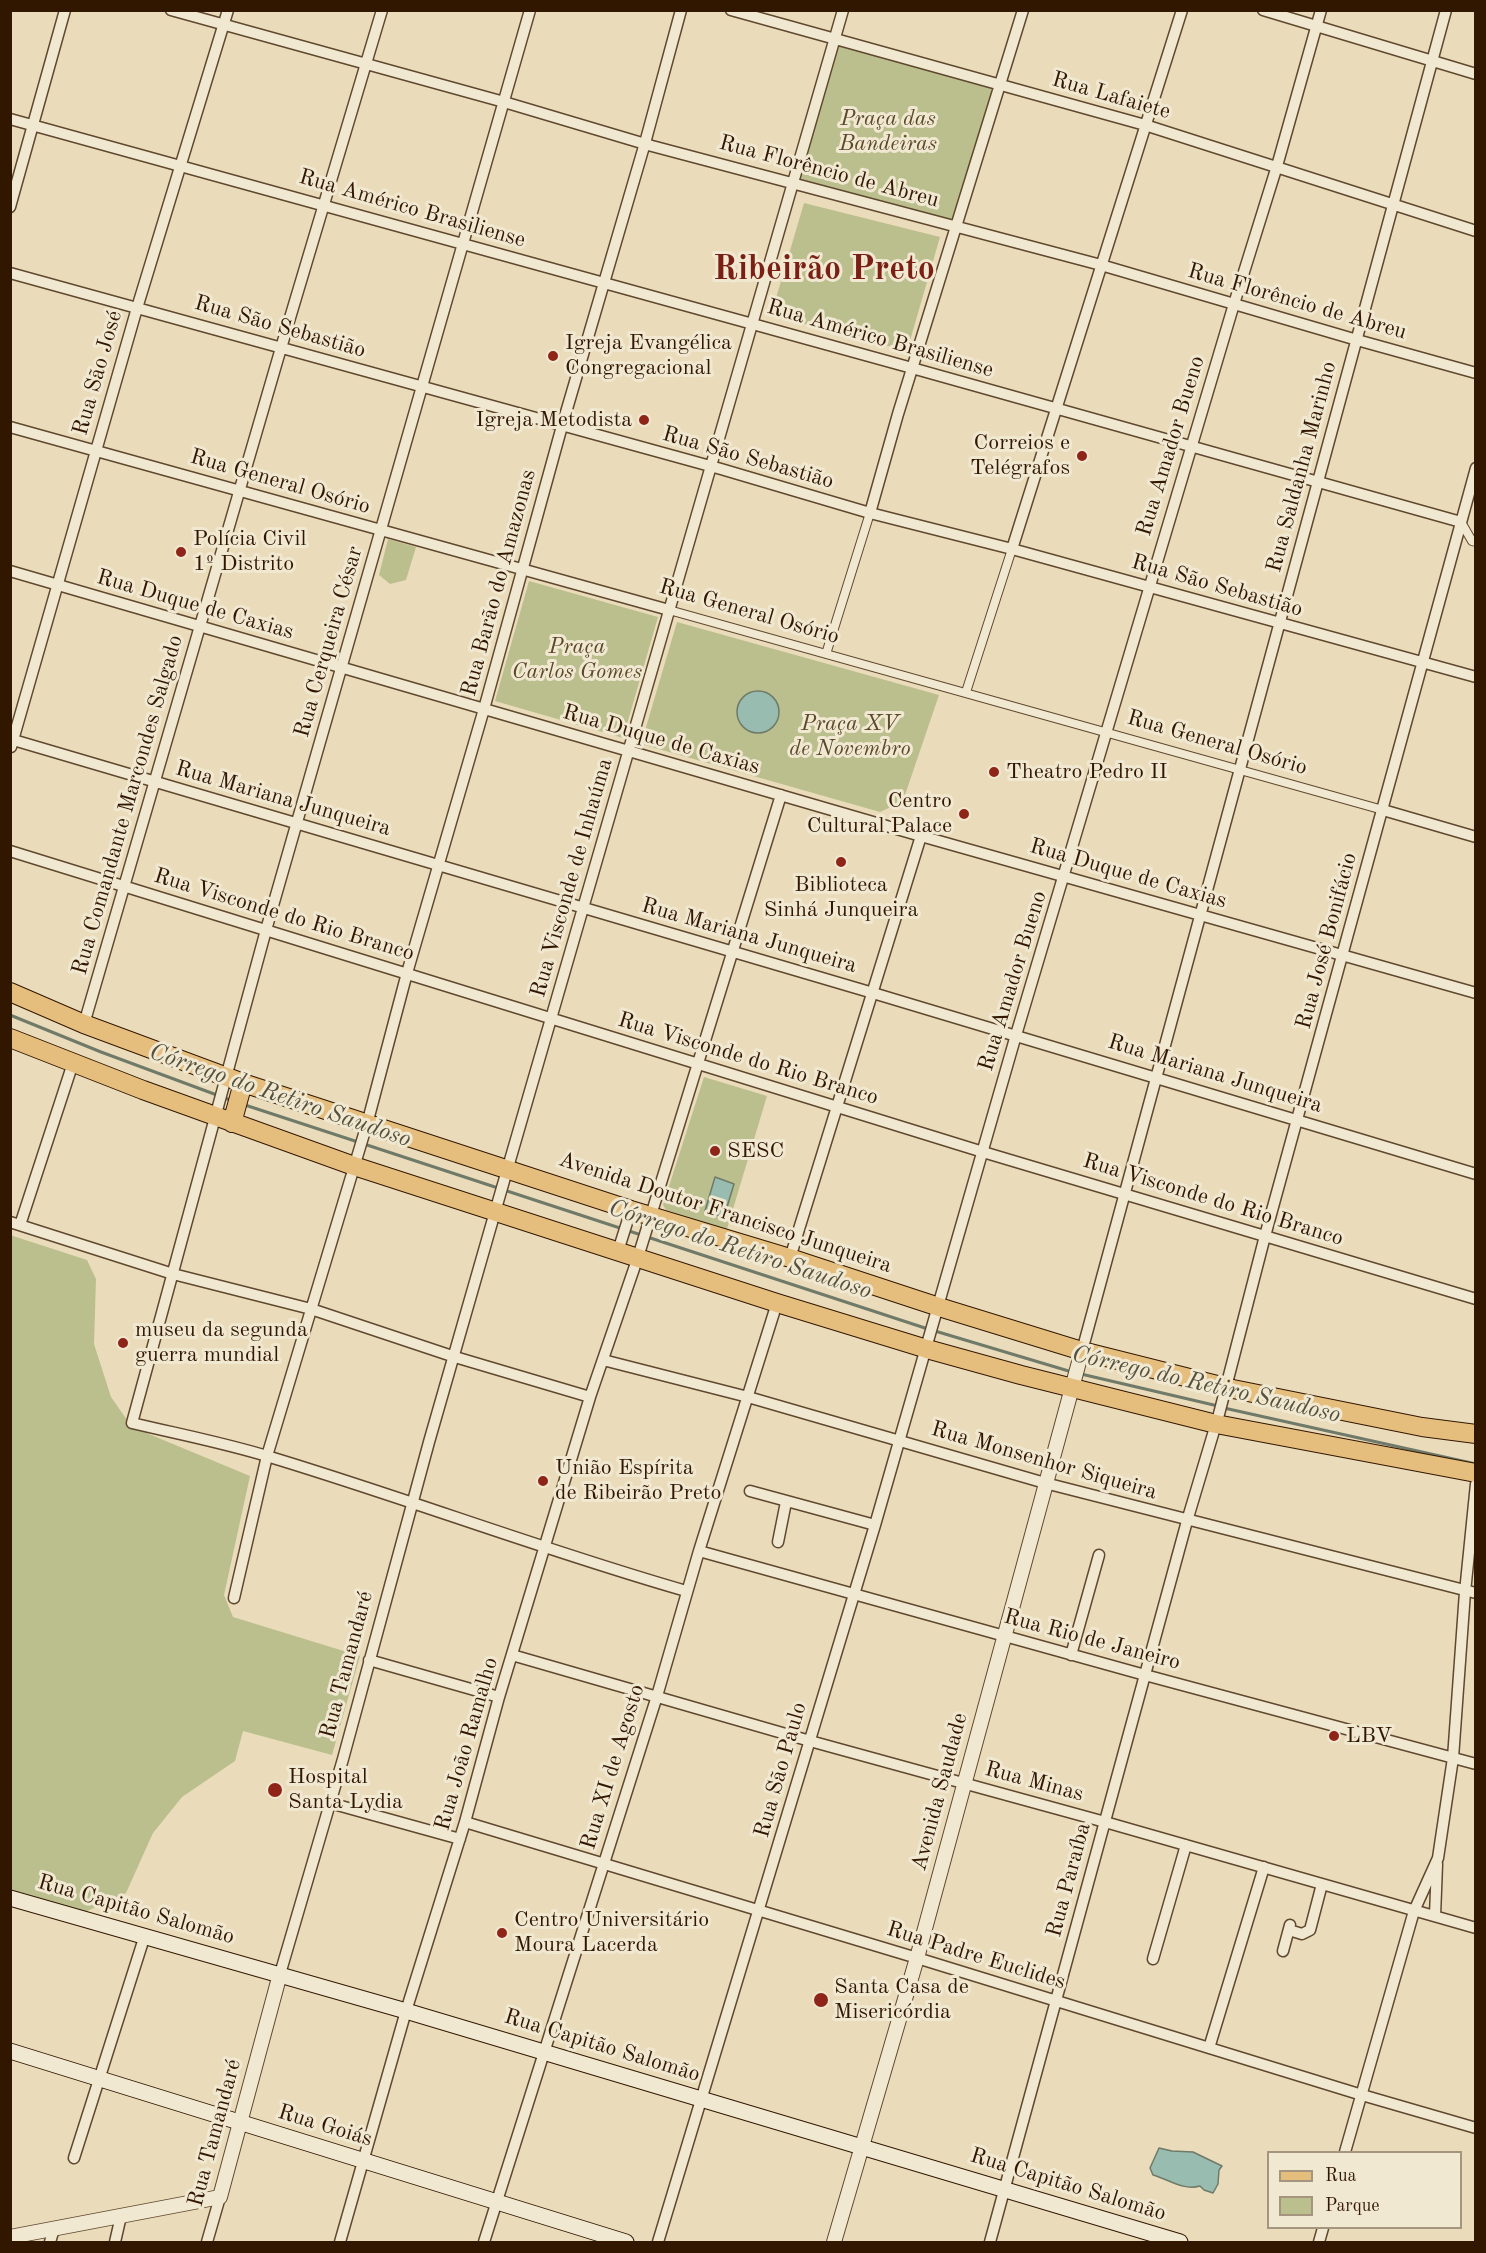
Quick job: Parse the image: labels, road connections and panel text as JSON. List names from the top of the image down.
{
  "streets": {
    "main road": ["Avenida Doutor Francisco Junqueira", "Rua Capitão Salomão", "Rua Goiás"],
    "street": [
      "Rua Lafaiete",
      "Rua Florêncio de Abreu",
      "Rua Américo Brasiliense",
      "Rua São Sebastião",
      "Rua São José",
      "Rua Amador Bueno",
      "Rua Saldanha Marinho",
      "Rua General Osório",
      "Rua Barão do Amazonas",
      "Rua Duque de Caxias",
      "Rua Cerqueira César",
      "Rua Mariana Junqueira",
      "Rua Comandante Marcondes Salgado",
      "Rua Visconde de Inhaúma",
      "Rua Visconde do Rio Branco",
      "Rua José Bonifácio",
      "Rua Monsenhor Siqueira",
      "Rua Rio de Janeiro",
      "Rua Tamandaré",
      "Rua João Ramalho",
      "Rua XI de Agosto",
      "Rua São Paulo",
      "Rua Minas",
      "Avenida Saudade",
      "Rua Paraíba",
      "Rua Padre Euclides"
    ]
  },
  "crossings": [
    ["Rua Lafaiete", "Rua Amador Bueno"],
    ["Rua Lafaiete", "Rua Saldanha Marinho"],
    ["Rua Lafaiete", "Rua Visconde de Inhaúma"],
    ["Rua Florêncio de Abreu", "Rua São José"],
    ["Rua Florêncio de Abreu", "Rua Amador Bueno"],
    ["Rua Florêncio de Abreu", "Rua Saldanha Marinho"],
    ["Rua Florêncio de Abreu", "Rua Barão do Amazonas"],
    ["Rua Florêncio de Abreu", "Rua Cerqueira César"],
    ["Rua Florêncio de Abreu", "Rua Comandante Marcondes Salgado"],
    ["Rua Florêncio de Abreu", "Rua Visconde de Inhaúma"],
    ["Rua Américo Brasiliense", "Rua São José"],
    ["Rua Américo Brasiliense", "Rua Amador Bueno"],
    ["Rua Américo Brasiliense", "Rua Saldanha Marinho"],
    ["Rua Américo Brasiliense", "Rua Barão do Amazonas"],
    ["Rua Américo Brasiliense", "Rua Cerqueira César"],
    ["Rua Américo Brasiliense", "Rua Comandante Marcondes Salgado"],
    ["Rua Américo Brasiliense", "Rua Visconde de Inhaúma"],
    ["Rua Américo Brasiliense", "Rua José Bonifácio"],
    ["Rua São Sebastião", "Rua São José"],
    ["Rua São Sebastião", "Rua Amador Bueno"],
    ["Rua São Sebastião", "Rua Saldanha Marinho"],
    ["Rua São Sebastião", "Rua Barão do Amazonas"],
    ["Rua São Sebastião", "Rua Cerqueira César"],
    ["Rua São Sebastião", "Rua Comandante Marcondes Salgado"],
    ["Rua São Sebastião", "Rua Visconde de Inhaúma"],
    ["Rua São Sebastião", "Rua José Bonifácio"],
    ["Rua São José", "Rua General Osório"],
    ["Rua São José", "Rua Duque de Caxias"],
    ["Rua São José", "Rua Mariana Junqueira"],
    ["Rua Amador Bueno", "Rua General Osório"],
    ["Rua Amador Bueno", "Rua Duque de Caxias"],
    ["Rua Amador Bueno", "Rua Mariana Junqueira"],
    ["Rua Amador Bueno", "Rua Visconde do Rio Branco"],
    ["Rua Amador Bueno", "Avenida Doutor Francisco Junqueira"],
    ["Rua Amador Bueno", "Rua São Paulo"],
    ["Rua Saldanha Marinho", "Rua General Osório"],
    ["Rua Saldanha Marinho", "Rua Duque de Caxias"],
    ["Rua Saldanha Marinho", "Rua Mariana Junqueira"],
    ["Rua Saldanha Marinho", "Rua Visconde do Rio Branco"],
    ["Rua Saldanha Marinho", "Avenida Doutor Francisco Junqueira"],
    ["Rua Saldanha Marinho", "Avenida Saudade"],
    ["Rua General Osório", "Rua Barão do Amazonas"],
    ["Rua General Osório", "Rua Cerqueira César"],
    ["Rua General Osório", "Rua Comandante Marcondes Salgado"],
    ["Rua General Osório", "Rua Visconde de Inhaúma"],
    ["Rua General Osório", "Rua José Bonifácio"],
    ["Rua Barão do Amazonas", "Rua Duque de Caxias"],
    ["Rua Barão do Amazonas", "Rua Mariana Junqueira"],
    ["Rua Barão do Amazonas", "Rua Visconde do Rio Branco"],
    ["Rua Barão do Amazonas", "Avenida Doutor Francisco Junqueira"],
    ["Rua Duque de Caxias", "Rua Cerqueira César"],
    ["Rua Duque de Caxias", "Rua Comandante Marcondes Salgado"],
    ["Rua Duque de Caxias", "Rua Visconde de Inhaúma"],
    ["Rua Duque de Caxias", "Rua José Bonifácio"],
    ["Rua Duque de Caxias", "Rua João Ramalho"],
    ["Rua Cerqueira César", "Rua Mariana Junqueira"],
    ["Rua Cerqueira César", "Rua Visconde do Rio Branco"],
    ["Rua Cerqueira César", "Avenida Doutor Francisco Junqueira"],
    ["Rua Mariana Junqueira", "Rua Comandante Marcondes Salgado"],
    ["Rua Mariana Junqueira", "Rua Visconde de Inhaúma"],
    ["Rua Mariana Junqueira", "Rua José Bonifácio"],
    ["Rua Mariana Junqueira", "Rua João Ramalho"],
    ["Rua Comandante Marcondes Salgado", "Rua Visconde do Rio Branco"],
    ["Rua Comandante Marcondes Salgado", "Avenida Doutor Francisco Junqueira"],
    ["Rua Visconde de Inhaúma", "Rua Visconde do Rio Branco"],
    ["Rua Visconde de Inhaúma", "Avenida Doutor Francisco Junqueira"],
    ["Rua Visconde de Inhaúma", "Rua Tamandaré"],
    ["Rua Visconde do Rio Branco", "Rua José Bonifácio"],
    ["Rua Visconde do Rio Branco", "Rua João Ramalho"],
    ["Rua José Bonifácio", "Avenida Doutor Francisco Junqueira"],
    ["Rua José Bonifácio", "Rua Paraíba"],
    ["Avenida Doutor Francisco Junqueira", "Rua João Ramalho"],
    ["Avenida Doutor Francisco Junqueira", "Rua São Paulo"],
    ["Avenida Doutor Francisco Junqueira", "Avenida Saudade"],
    ["Rua Monsenhor Siqueira", "Rua João Ramalho"],
    ["Rua Monsenhor Siqueira", "Rua XI de Agosto"],
    ["Rua Monsenhor Siqueira", "Rua São Paulo"],
    ["Rua Monsenhor Siqueira", "Avenida Saudade"],
    ["Rua Monsenhor Siqueira", "Rua Paraíba"],
    ["Rua Rio de Janeiro", "Rua XI de Agosto"],
    ["Rua Rio de Janeiro", "Rua São Paulo"],
    ["Rua Rio de Janeiro", "Avenida Saudade"],
    ["Rua Rio de Janeiro", "Rua Paraíba"],
    ["Rua Tamandaré", "Rua Capitão Salomão"],
    ["Rua Tamandaré", "Rua Goiás"],
    ["Rua João Ramalho", "Rua Minas"],
    ["Rua João Ramalho", "Rua Capitão Salomão"],
    ["Rua João Ramalho", "Rua Padre Euclides"],
    ["Rua João Ramalho", "Rua Goiás"],
    ["Rua XI de Agosto", "Rua Minas"],
    ["Rua XI de Agosto", "Rua Capitão Salomão"],
    ["Rua XI de Agosto", "Rua Padre Euclides"],
    ["Rua XI de Agosto", "Rua Goiás"],
    ["Rua São Paulo", "Rua Minas"],
    ["Rua São Paulo", "Rua Capitão Salomão"],
    ["Rua São Paulo", "Rua Padre Euclides"],
    ["Rua Minas", "Avenida Saudade"],
    ["Rua Minas", "Rua Paraíba"],
    ["Avenida Saudade", "Rua Capitão Salomão"],
    ["Avenida Saudade", "Rua Padre Euclides"],
    ["Rua Paraíba", "Rua Capitão Salomão"],
    ["Rua Paraíba", "Rua Padre Euclides"]
  ],
  "districts": ["Ribeirão Preto"],
  "water": ["Córrego do Retiro Saudoso"],
  "parks": ["Praça das Bandeiras", "Praça Carlos Gomes", "Praça XV de Novembro"],
  "places": [
    "Igreja Evangélica Congregacional",
    "Igreja Metodista",
    "Correios e Telégrafos",
    "Polícia Civil 1º Distrito",
    "Theatro Pedro II",
    "Centro Cultural Palace",
    "Biblioteca Sinhá Junqueira",
    "SESC",
    "museu da segunda guerra mundial",
    "União Espírita de Ribeirão Preto",
    "LBV",
    "Hospital Santa Lydia",
    "Centro Universitário Moura Lacerda",
    "Santa Casa de Misericórdia"
  ],
  "legend": ["Rua", "Parque"]
}
